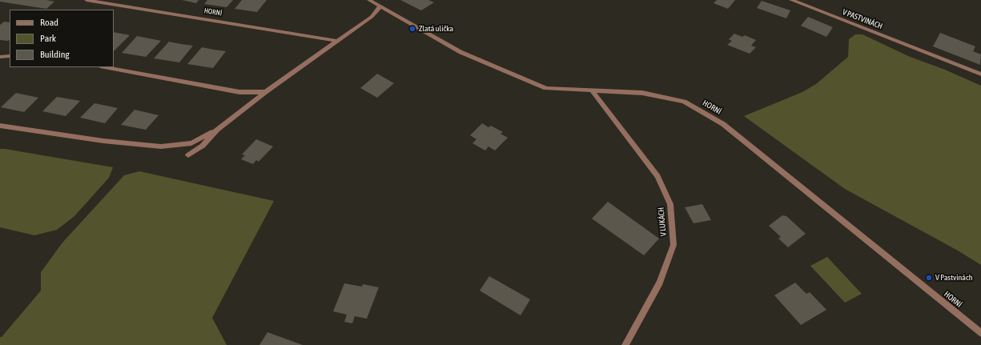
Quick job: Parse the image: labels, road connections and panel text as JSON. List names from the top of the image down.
{
  "streets": {
    "street": ["HORNÍ", "V PASTVINÁCH", "V LUKÁCH"]
  },
  "crossings": [
    ["HORNÍ", "V LUKÁCH"]
  ],
  "places": ["Zlatá ulička", "V Pastvinách"],
  "legend": ["Road", "Park", "Building"]
}
